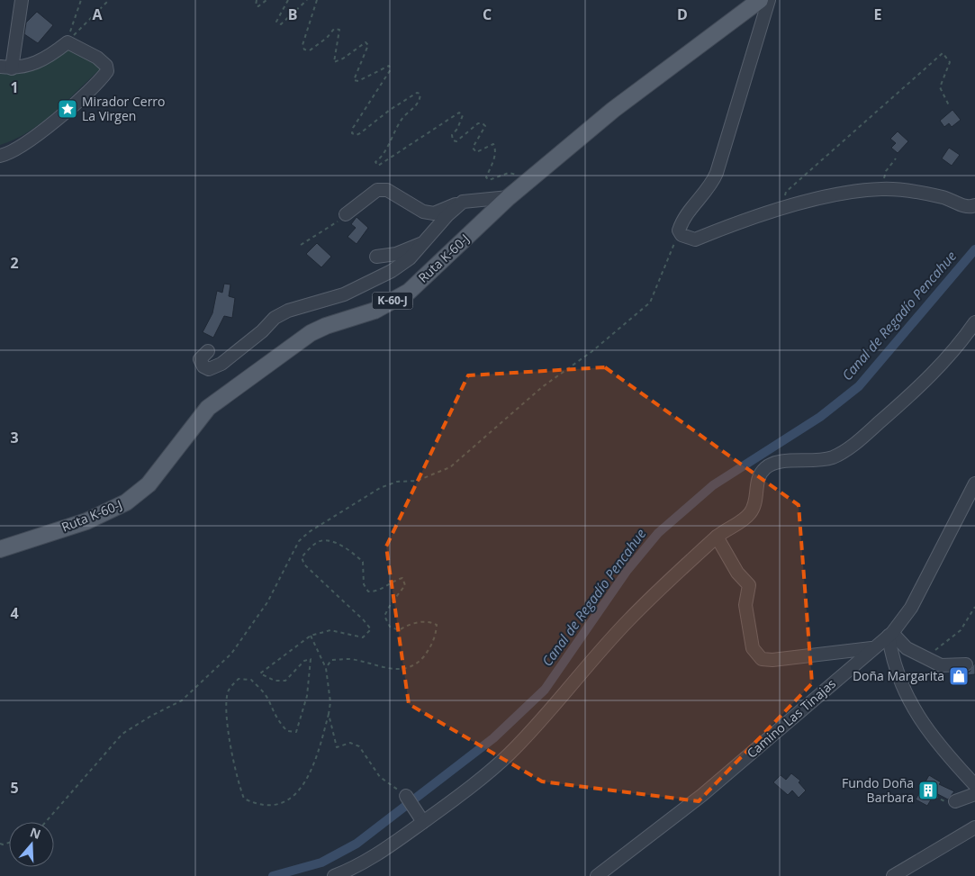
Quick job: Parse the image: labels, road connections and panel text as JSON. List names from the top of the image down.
{
  "streets": {
    "main road": ["Ruta K-60-J", "K-60-J"],
    "street": ["Camino Las Tinajas"]
  },
  "water": ["Canal de Regadío Pencahue"],
  "places": {
    "place": ["Mirador Cerro La Virgen"],
    "shop": ["Doña Margarita"],
    "building": ["Fundo Doña Barbara"]
  },
  "north": "top",
  "grid": {
    "columns": [
      "A",
      "B",
      "C",
      "D",
      "E"
    ],
    "rows": [
      "1",
      "2",
      "3",
      "4",
      "5"
    ]
  }
}
